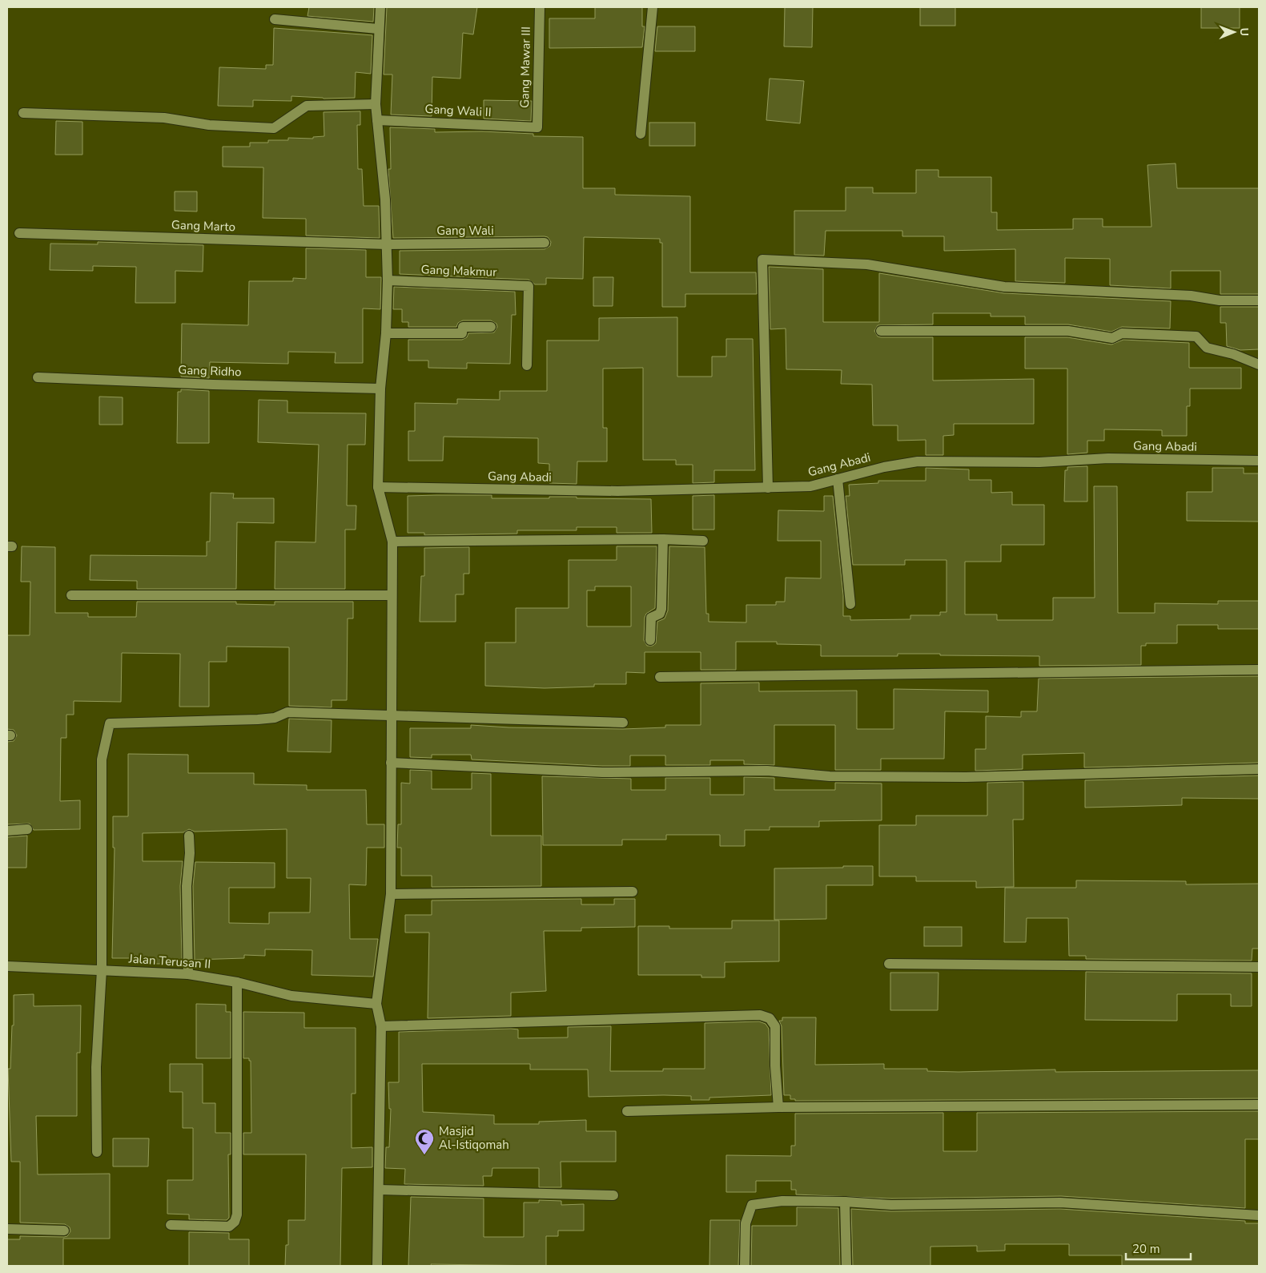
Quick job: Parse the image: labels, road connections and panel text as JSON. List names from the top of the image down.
{
  "streets": {
    "street": [
      "Gang Mawar III",
      "Gang Wali II",
      "Gang Marto",
      "Gang Wali",
      "Gang Makmur",
      "Gang Ridho",
      "Gang Abadi",
      "Jalan Terusan II"
    ]
  },
  "crossings": [
    ["Gang Mawar III", "Gang Wali II"],
    ["Gang Marto", "Gang Wali"]
  ],
  "places": {
    "mosque": ["Masjid Al-Istiqomah"]
  },
  "scale_bar": "20 m",
  "north": "right"
}
